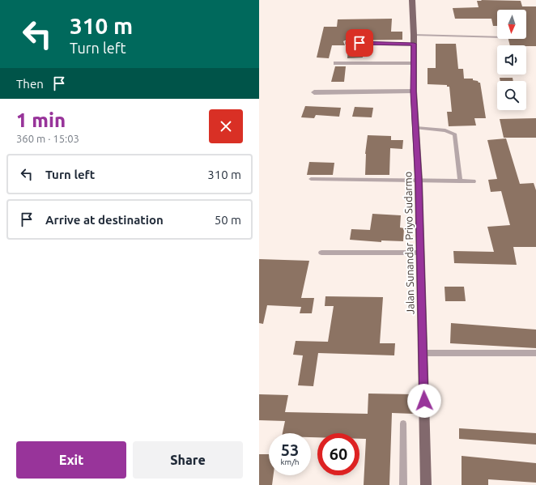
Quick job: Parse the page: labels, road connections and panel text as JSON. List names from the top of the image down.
{
  "streets": {
    "main road": ["Jalan Sunandar Priyo Sudarmo"]
  },
  "north": "bottom",
  "page": {
    "turn": ["310 m", "Turn left"],
    "then": "Then",
    "heading": ["1 min", "360 m · 15:03"],
    "list": [
      {
        "name": "Turn left",
        "value": "310 m"
      },
      {
        "name": "Arrive at destination",
        "value": "50 m"
      }
    ],
    "speed": "53 km/h",
    "limit": "60",
    "buttons": ["Exit", "Share"]
  }
}
